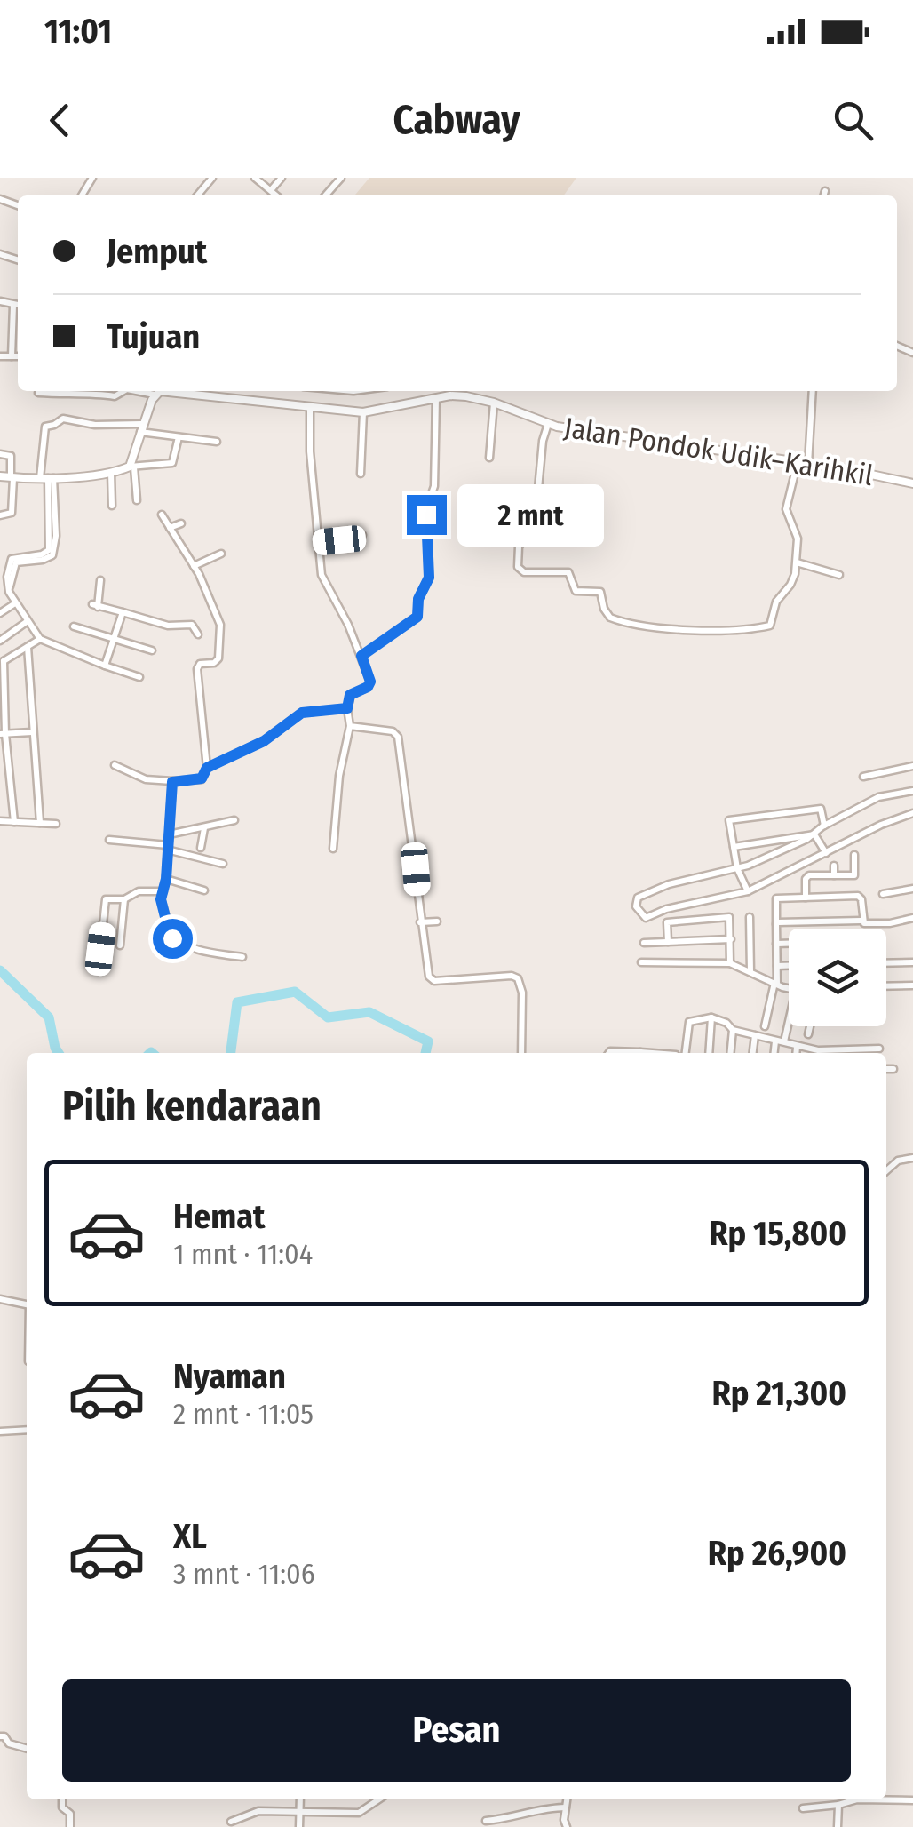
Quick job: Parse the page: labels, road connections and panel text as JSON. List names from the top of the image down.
{
  "streets": {
    "street": ["Jalan Pondok Udik–Karihkil"]
  },
  "page": {
    "status": "11:01",
    "header": "Cabway",
    "banner": ["Jemput", "Tujuan"],
    "bubble": "2 mnt",
    "heading": "Pilih kendaraan",
    "list": [
      {
        "name": "Hemat",
        "note": "1 mnt · 11:04",
        "value": "Rp 15,800"
      },
      {
        "name": "Nyaman",
        "note": "2 mnt · 11:05",
        "value": "Rp 21,300"
      },
      {
        "name": "XL",
        "note": "3 mnt · 11:06",
        "value": "Rp 26,900"
      }
    ],
    "buttons": "Pesan"
  }
}
